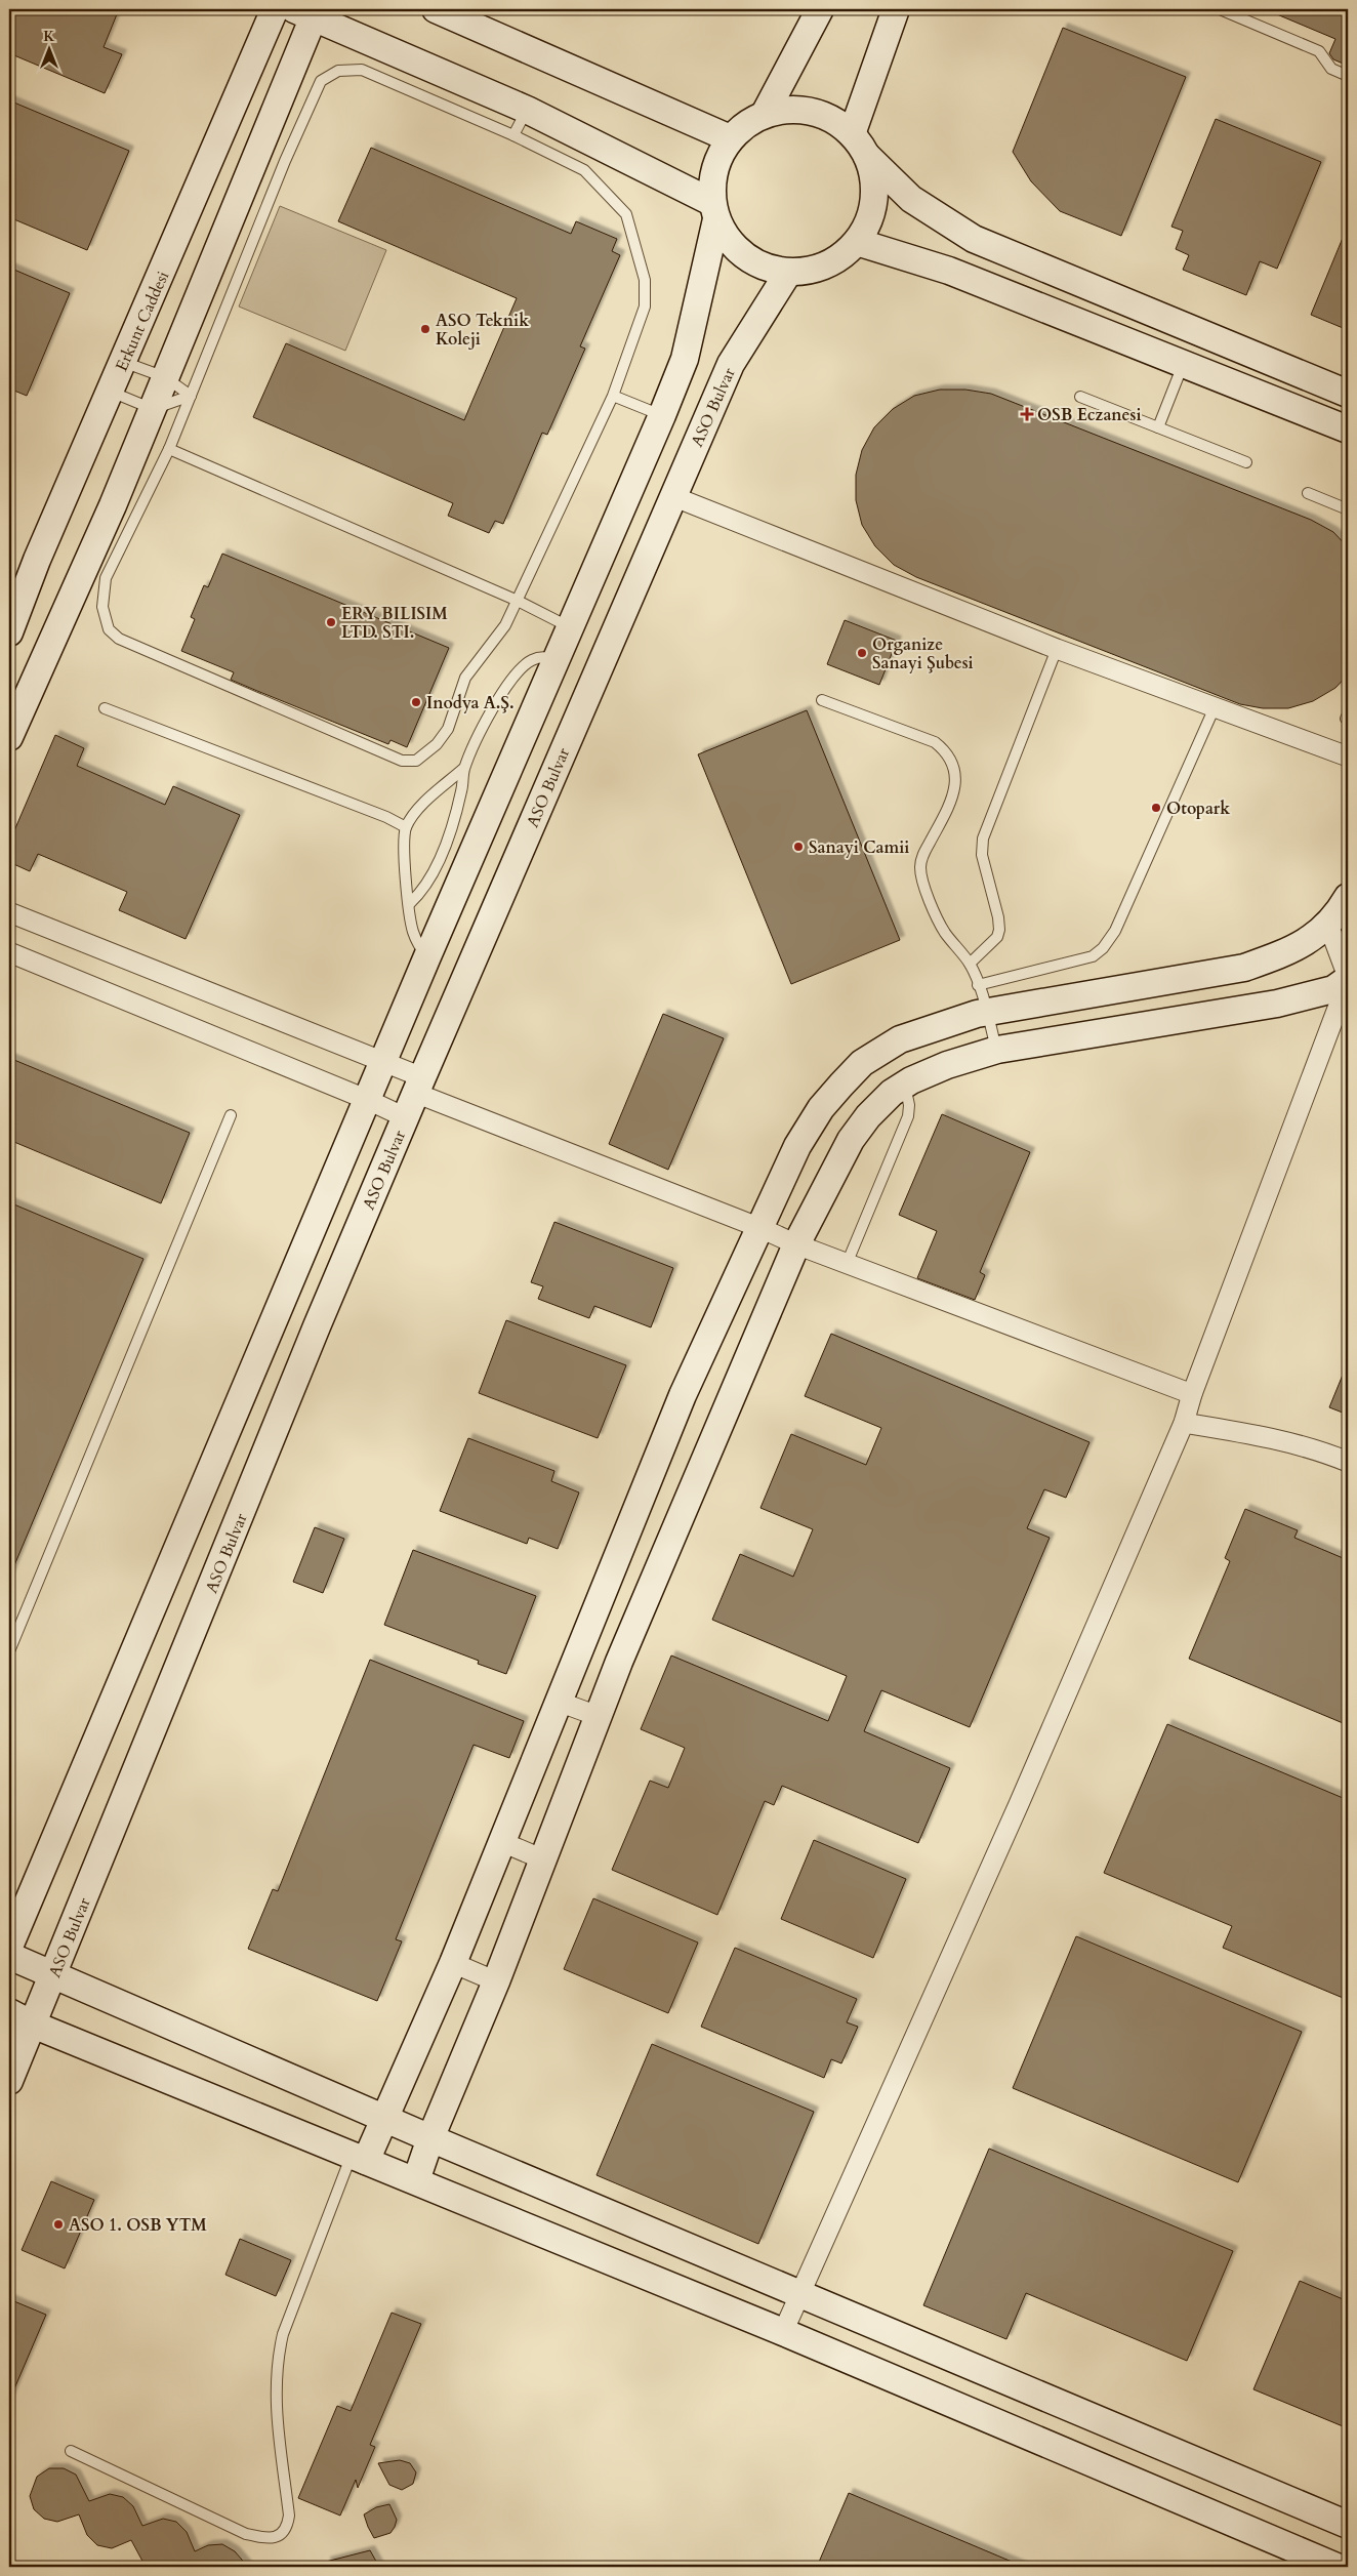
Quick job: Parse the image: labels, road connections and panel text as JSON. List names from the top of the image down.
{
  "streets": {
    "street": ["Erkunt Caddesi", "ASO Bulvar"]
  },
  "places": {
    "other": [
      "ASO Teknik Koleji",
      "ERY BILISIM LTD. STI.",
      "Organize Sanayi Şubesi",
      "Inodya A.Ş.",
      "Otopark",
      "Sanayi Camii",
      "ASO 1. OSB YTM"
    ],
    "health": ["OSB Eczanesi"]
  },
  "north": "top"
}
